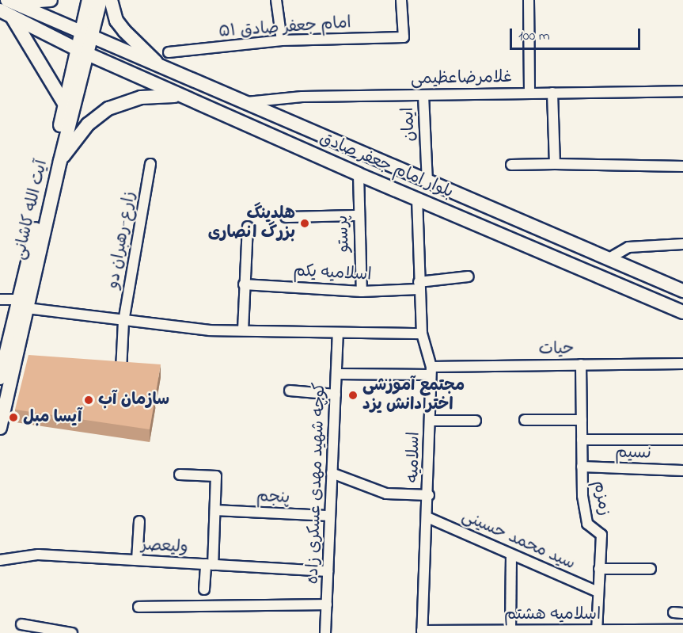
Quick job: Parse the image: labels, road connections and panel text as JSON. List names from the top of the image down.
{
  "streets": {
    "main road": ["بلوار امام جعفر صادق", "آیت الله کاشانی"],
    "street": [
      "امام جعفر صادق ۵۱",
      "غلامرضاعظیمی",
      "ایمان",
      "پرستو",
      "زارع-رهبران دو",
      "اسلامیه یکم",
      "حیات",
      "نسیم",
      "اسلامیه",
      "کوچه شهید مهدی عسکری زاده",
      "پنجم",
      "زمزم",
      "سید محمد حسینی",
      "ولیعصر",
      "اسلامیه هشتم"
    ]
  },
  "crossings": [
    ["غلامرضاعظیمی", "ایمان"],
    ["غلامرضاعظیمی", "بلوار امام جعفر صادق"],
    ["ایمان", "بلوار امام جعفر صادق"],
    ["بلوار امام جعفر صادق", "آیت الله کاشانی"],
    ["بلوار امام جعفر صادق", "پرستو"],
    ["بلوار امام جعفر صادق", "اسلامیه"],
    ["پرستو", "اسلامیه یکم"],
    ["اسلامیه یکم", "اسلامیه"],
    ["حیات", "اسلامیه"],
    ["حیات", "کوچه شهید مهدی عسکری زاده"],
    ["حیات", "زمزم"],
    ["نسیم", "زمزم"],
    ["اسلامیه", "سید محمد حسینی"],
    ["اسلامیه", "اسلامیه هشتم"],
    ["کوچه شهید مهدی عسکری زاده", "پنجم"],
    ["کوچه شهید مهدی عسکری زاده", "ولیعصر"],
    ["زمزم", "سید محمد حسینی"],
    ["زمزم", "اسلامیه هشتم"]
  ],
  "places": [
    "هلدینگ بزرگ انصاری",
    "مجتمع آموزشی اختر دانش یزد",
    "سازمان آب",
    "آیسا مبل"
  ],
  "scale_bar": "100 m"
}
